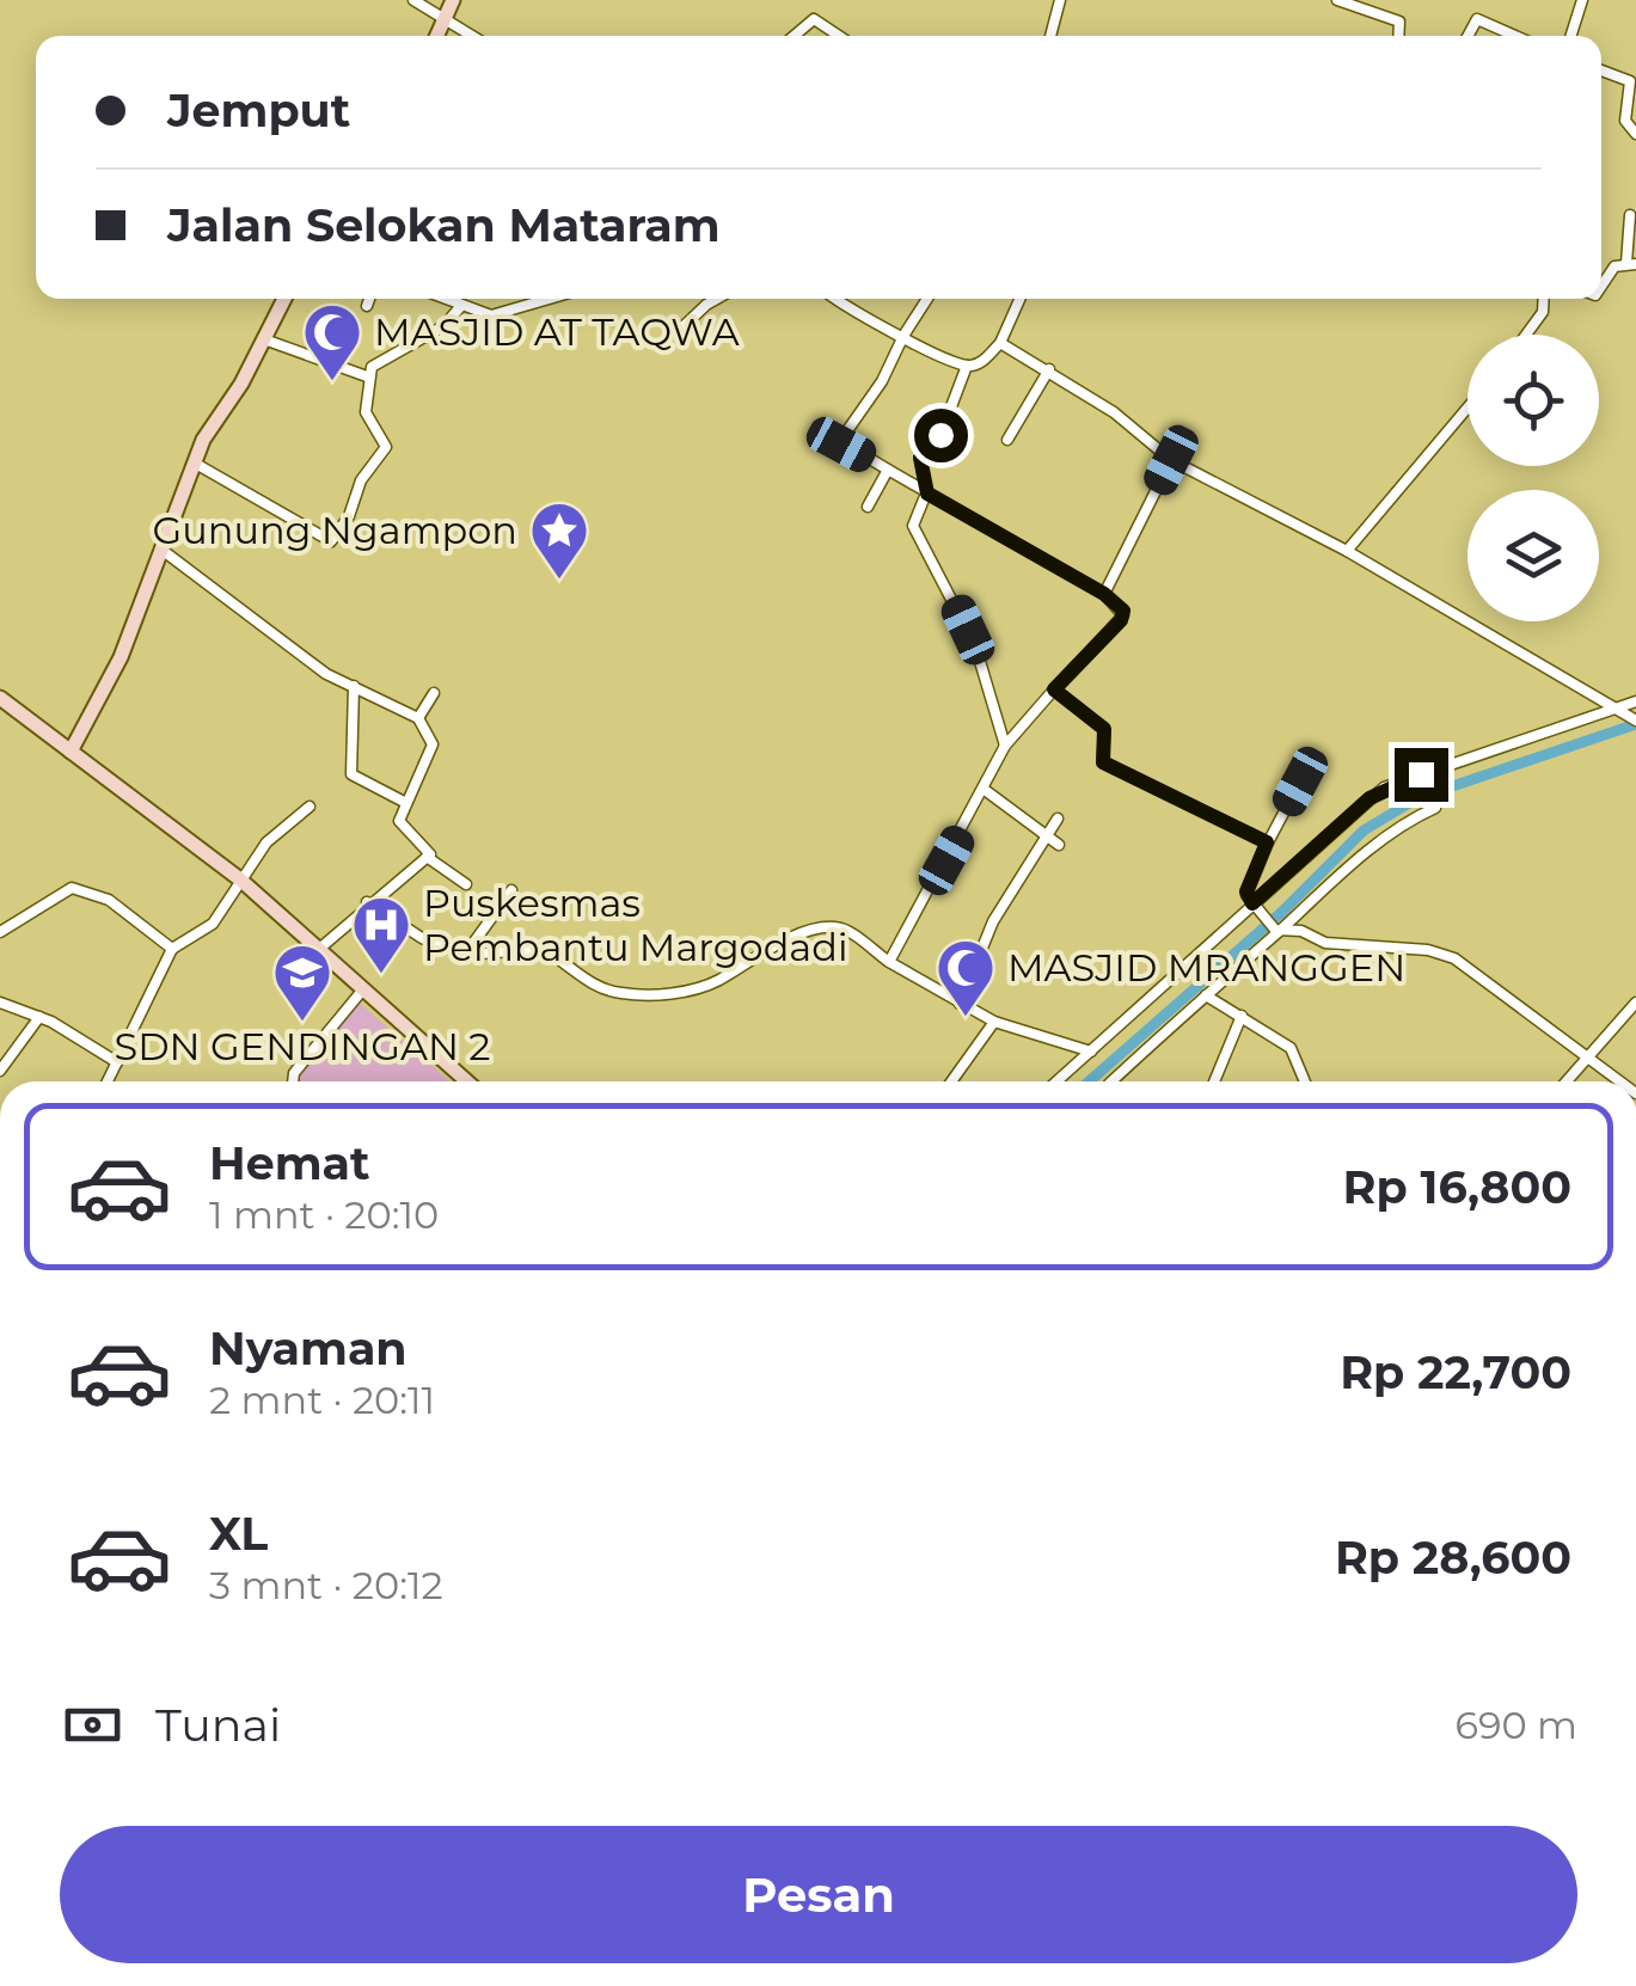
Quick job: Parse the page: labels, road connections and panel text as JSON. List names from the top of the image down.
{
  "places": {
    "mosque": ["MASJID AT TAQWA", "MASJID MRANGGEN"],
    "place": ["Gunung Ngampon"],
    "hospital": ["Puskesmas Pembantu Margodadi"],
    "school or university": ["SDN GENDINGAN 2"]
  },
  "page": {
    "banner": ["Jemput", "Jalan Selokan Mataram"],
    "list": [
      {
        "name": "Hemat",
        "note": "1 mnt · 20:10",
        "value": "Rp 16,800"
      },
      {
        "name": "Nyaman",
        "note": "2 mnt · 20:11",
        "value": "Rp 22,700"
      },
      {
        "name": "XL",
        "note": "3 mnt · 20:12",
        "value": "Rp 28,600"
      }
    ],
    "pay": ["Tunai", "690 m"],
    "buttons": "Pesan"
  }
}
